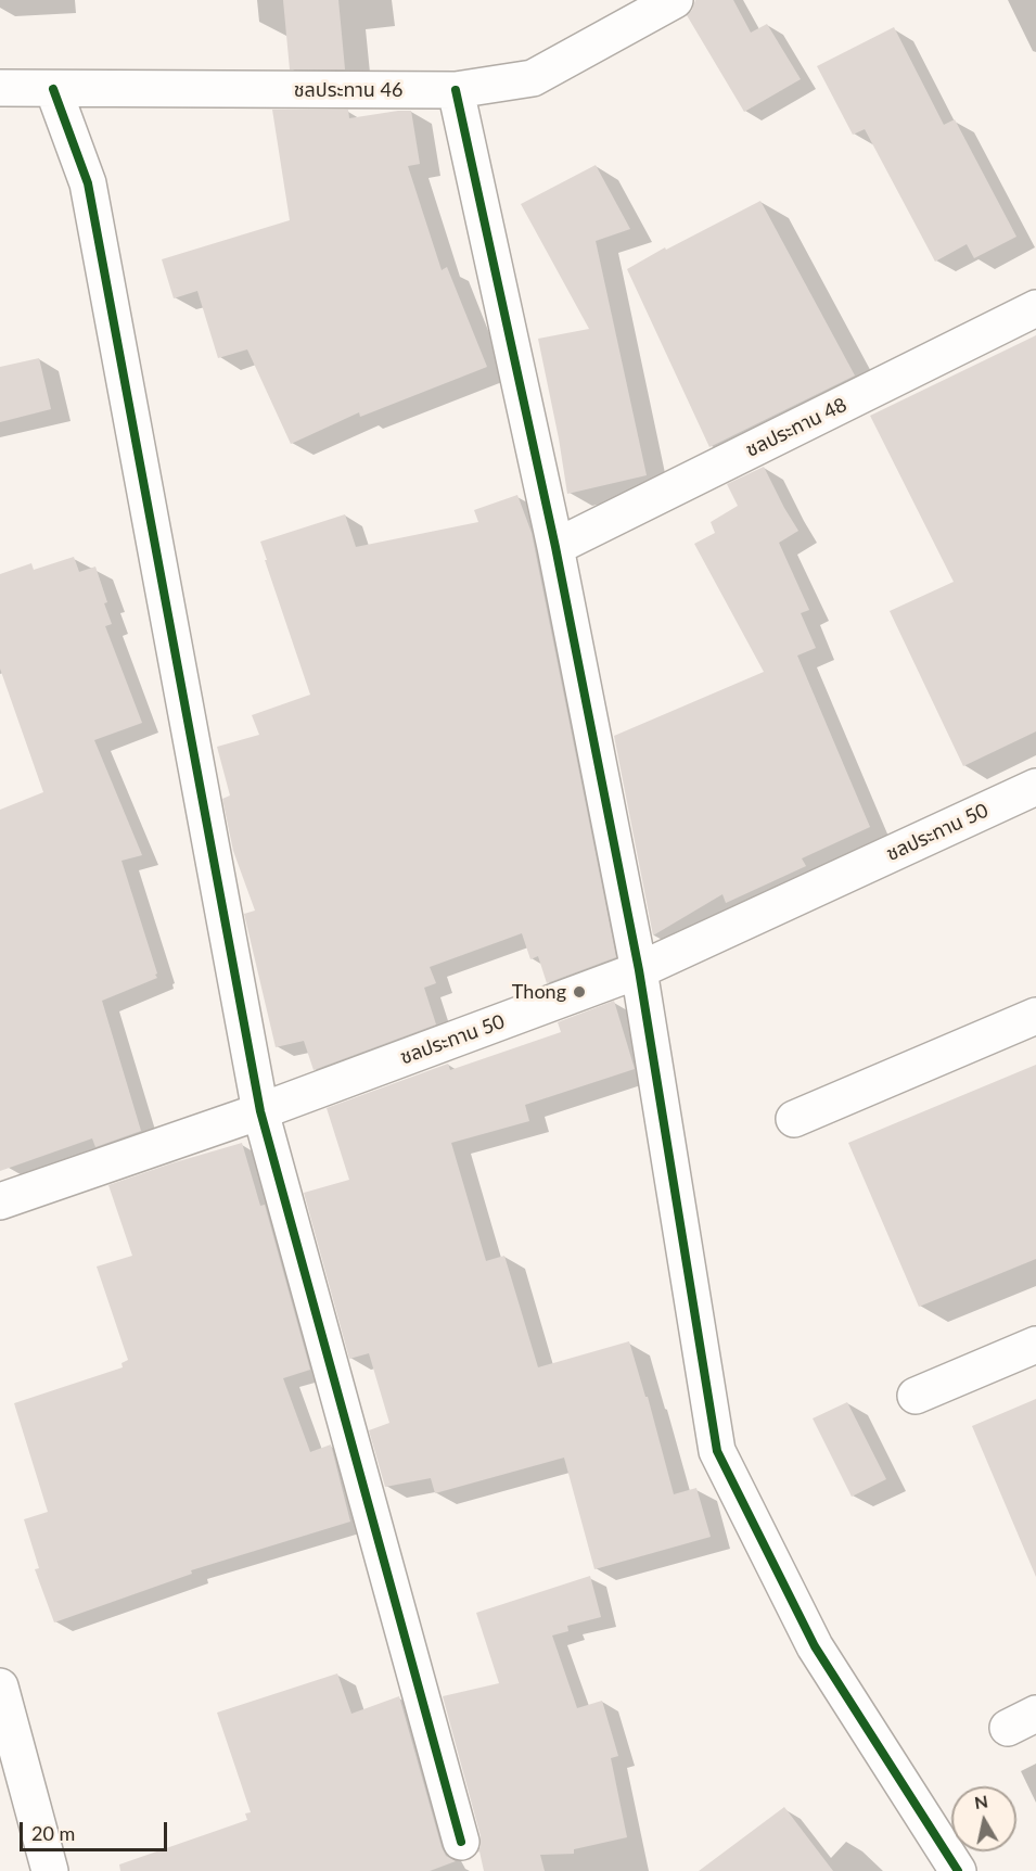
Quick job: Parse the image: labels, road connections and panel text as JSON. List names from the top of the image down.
{
  "streets": {
    "street": ["ชลประทาน 46", "ชลประทาน 48", "ชลประทาน 50"]
  },
  "places": ["Thong"],
  "scale_bar": "20 m",
  "north": "top"
}
